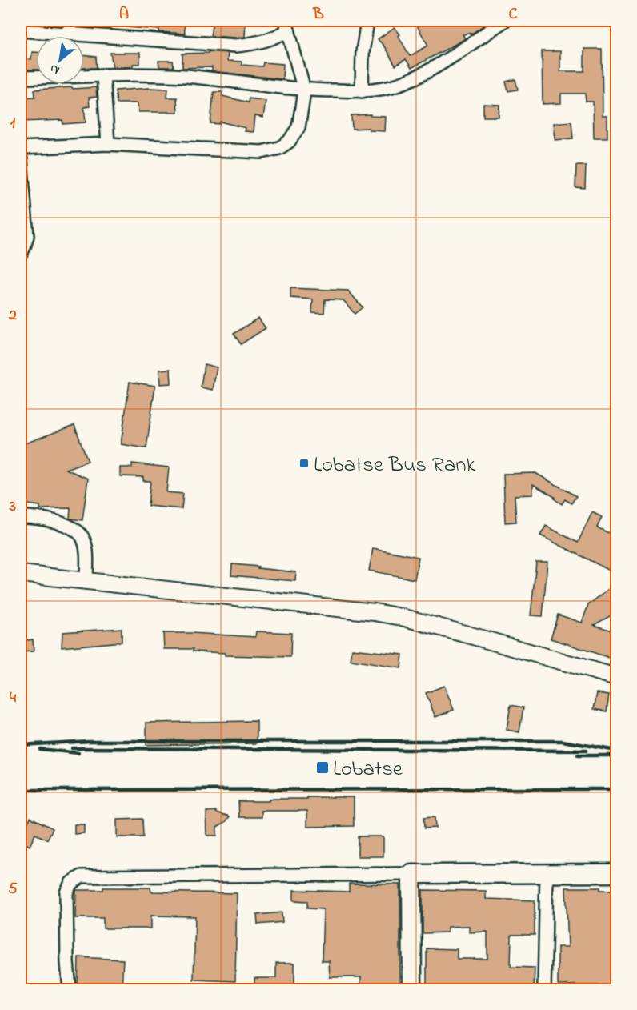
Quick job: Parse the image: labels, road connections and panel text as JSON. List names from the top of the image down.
{
  "places": {
    "transit": ["Lobatse Bus Rank", "Lobatse"]
  },
  "north": "bottom left",
  "grid": {
    "columns": ["A", "B", "C"],
    "rows": [
      "1",
      "2",
      "3",
      "4",
      "5"
    ]
  }
}
